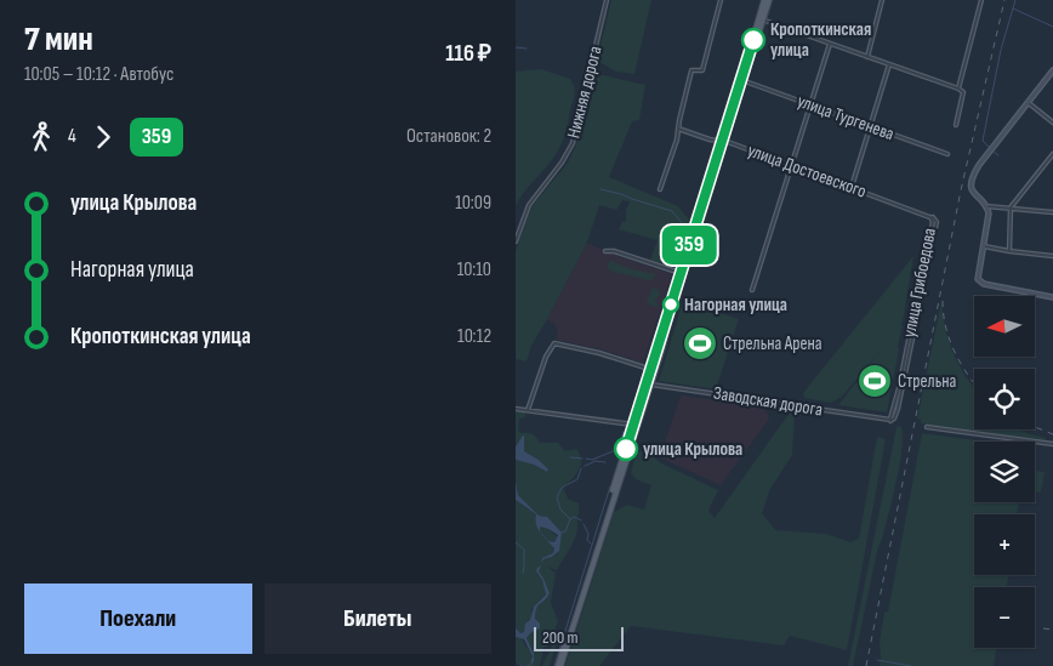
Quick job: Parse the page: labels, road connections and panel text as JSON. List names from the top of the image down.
{
  "streets": {
    "street": [
      "Нижняя дорога",
      "улица Тургенева",
      "улица Достоевского",
      "улица Грибоедова",
      "Заводская дорога"
    ]
  },
  "crossings": [
    ["улица Достоевского", "улица Грибоедова"],
    ["улица Грибоедова", "Заводская дорога"]
  ],
  "places": {
    "other": ["Кропоткинская улица", "Нагорная улица", "улица Крылова"],
    "sports": ["Стрельна Арена", "Стрельна"]
  },
  "lines": ["bus line 359"],
  "scale_bar": "200 m",
  "north": "left",
  "page": {
    "heading": ["7 мин", "10:05 – 10:12 · Автобус", "116 ₽"],
    "on_map": "359",
    "legs": ["4", "359", "Остановок: 2"],
    "list": [
      {
        "name": "улица Крылова",
        "value": "10:09"
      },
      {
        "name": "Нагорная улица",
        "value": "10:10"
      },
      {
        "name": "Кропоткинская улица",
        "value": "10:12"
      }
    ],
    "map_buttons": ["+", "−"],
    "buttons": ["Поехали", "Билеты"],
    "scale": "200 m"
  }
}
